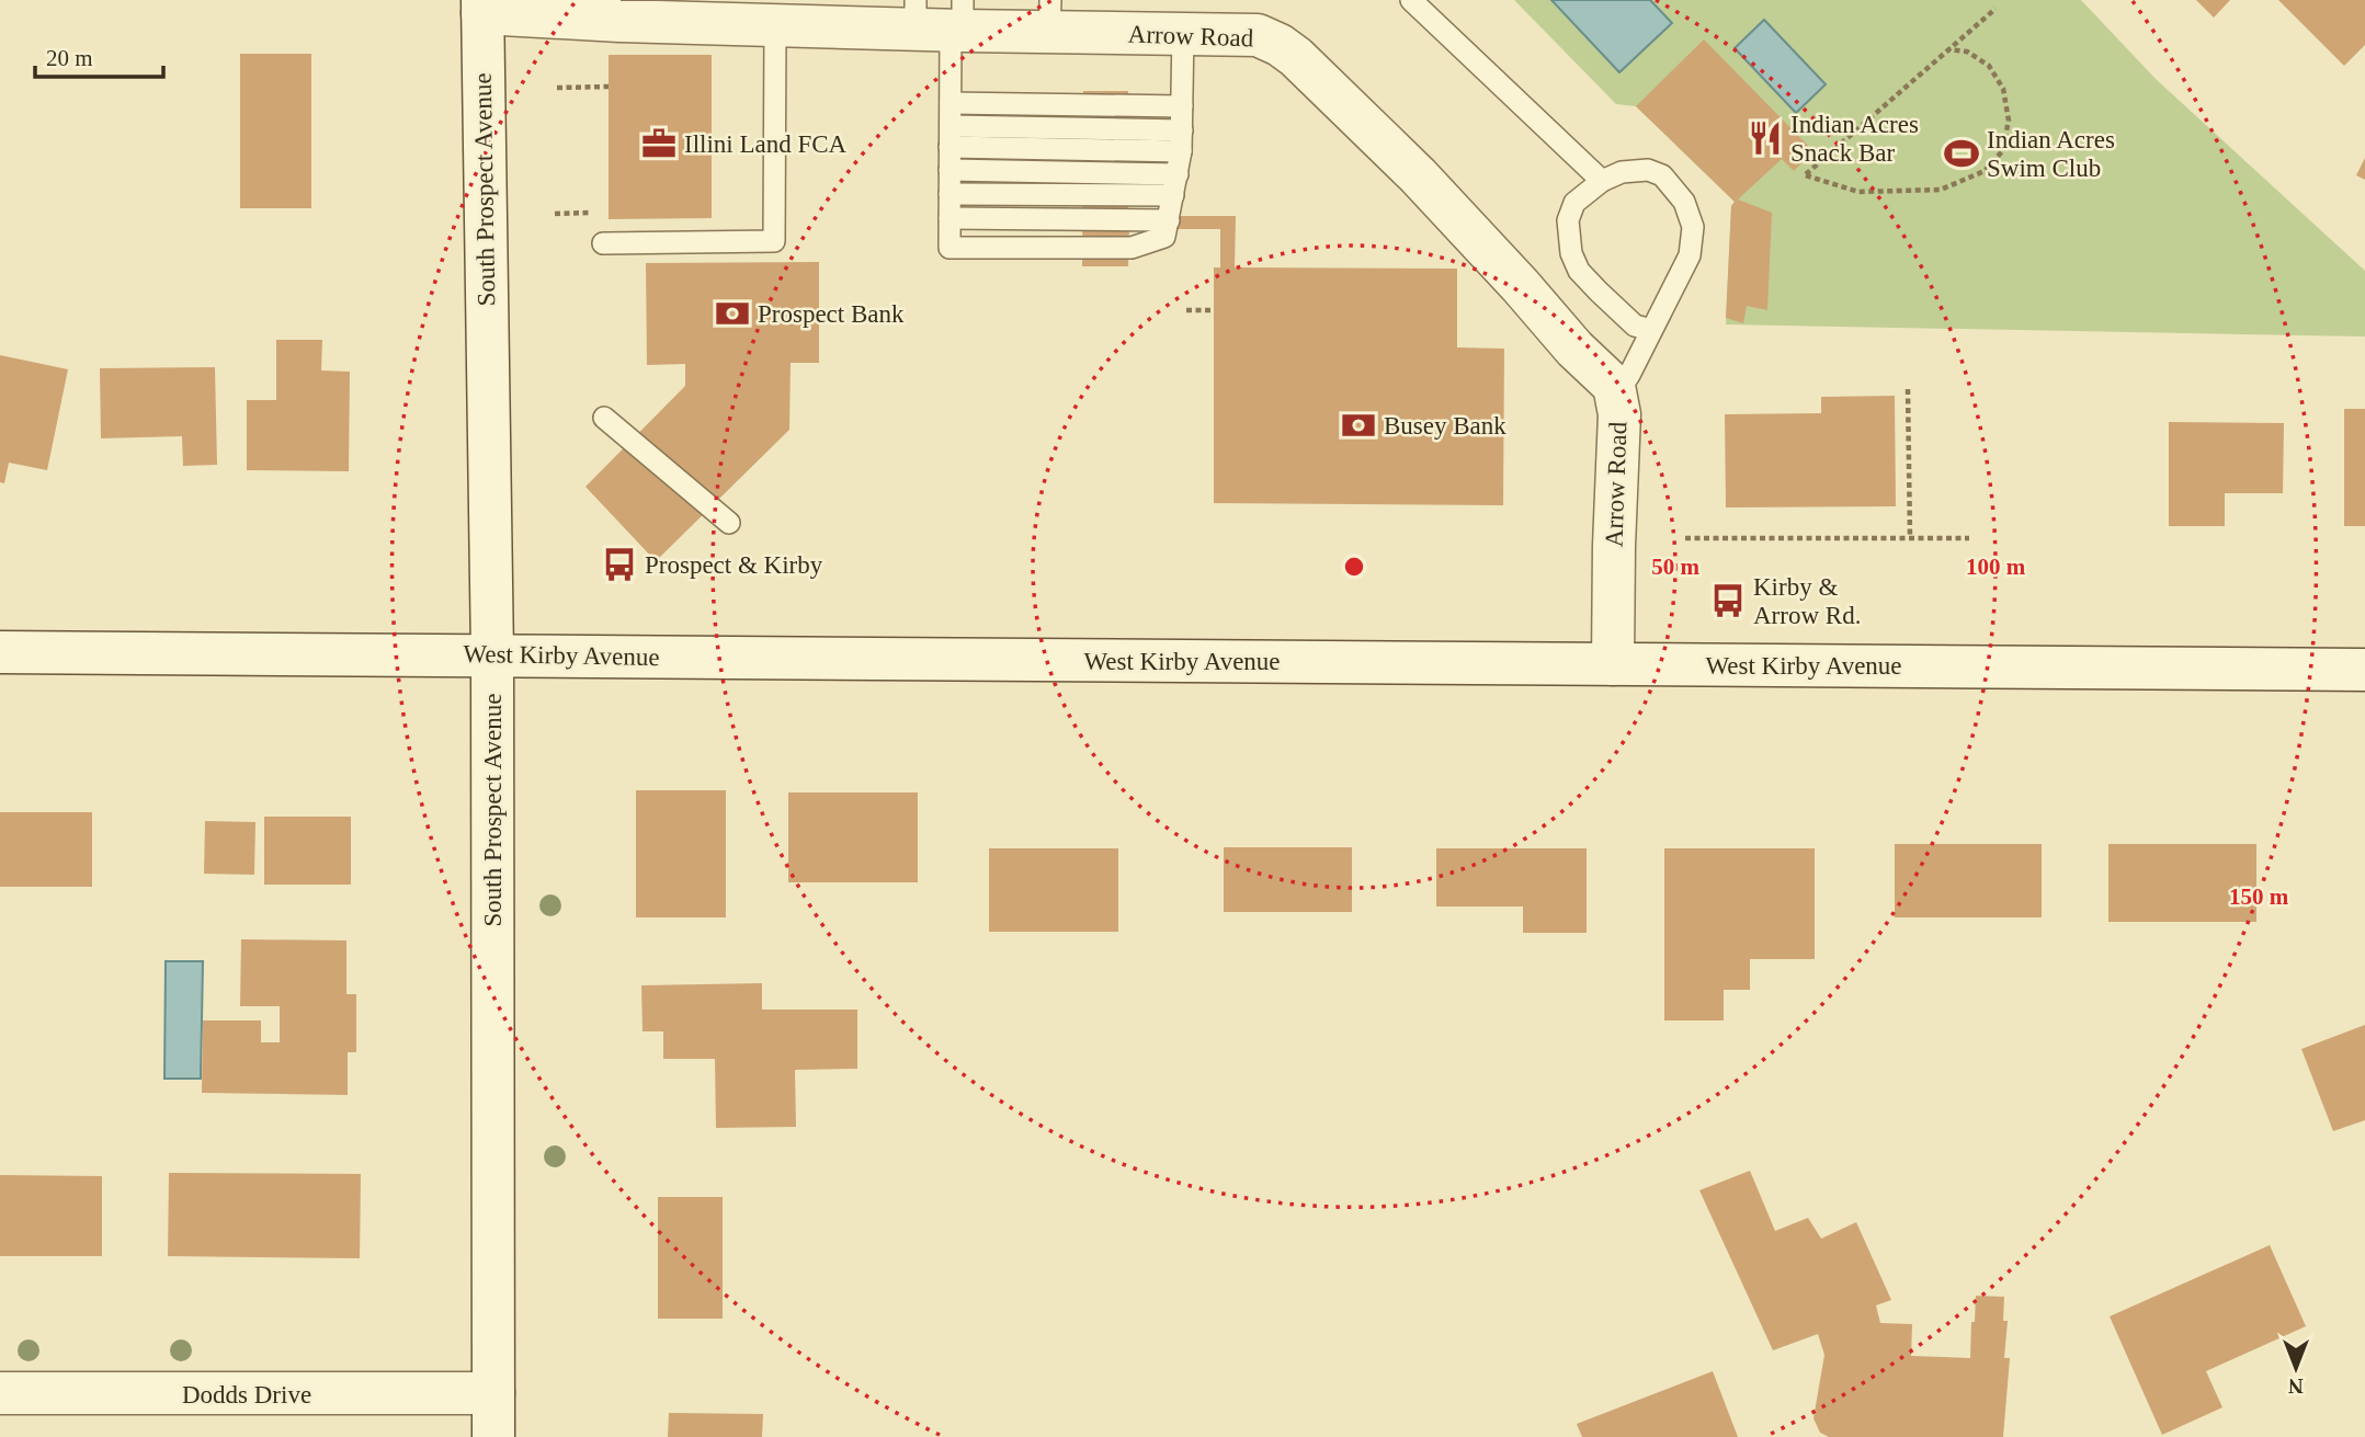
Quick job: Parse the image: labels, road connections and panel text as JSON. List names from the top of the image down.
{
  "streets": {
    "main road": [
      "Arrow Road",
      "South Prospect Avenue",
      "West Kirby Avenue",
      "Dodds Drive"
    ]
  },
  "crossings": [
    ["Arrow Road", "South Prospect Avenue"],
    ["Arrow Road", "West Kirby Avenue"],
    ["South Prospect Avenue", "West Kirby Avenue"],
    ["South Prospect Avenue", "Dodds Drive"]
  ],
  "places": {
    "restaurant": ["Indian Acres Snack Bar"],
    "office": ["Illini Land FCA"],
    "sports": ["Indian Acres Swim Club"],
    "bank": ["Prospect Bank", "Busey Bank"],
    "bus stop": ["Prospect & Kirby", "Kirby & Arrow Rd."]
  },
  "scale_bar": "20 m",
  "north": "bottom",
  "rings": ["50 m", "100 m", "150 m"]
}
